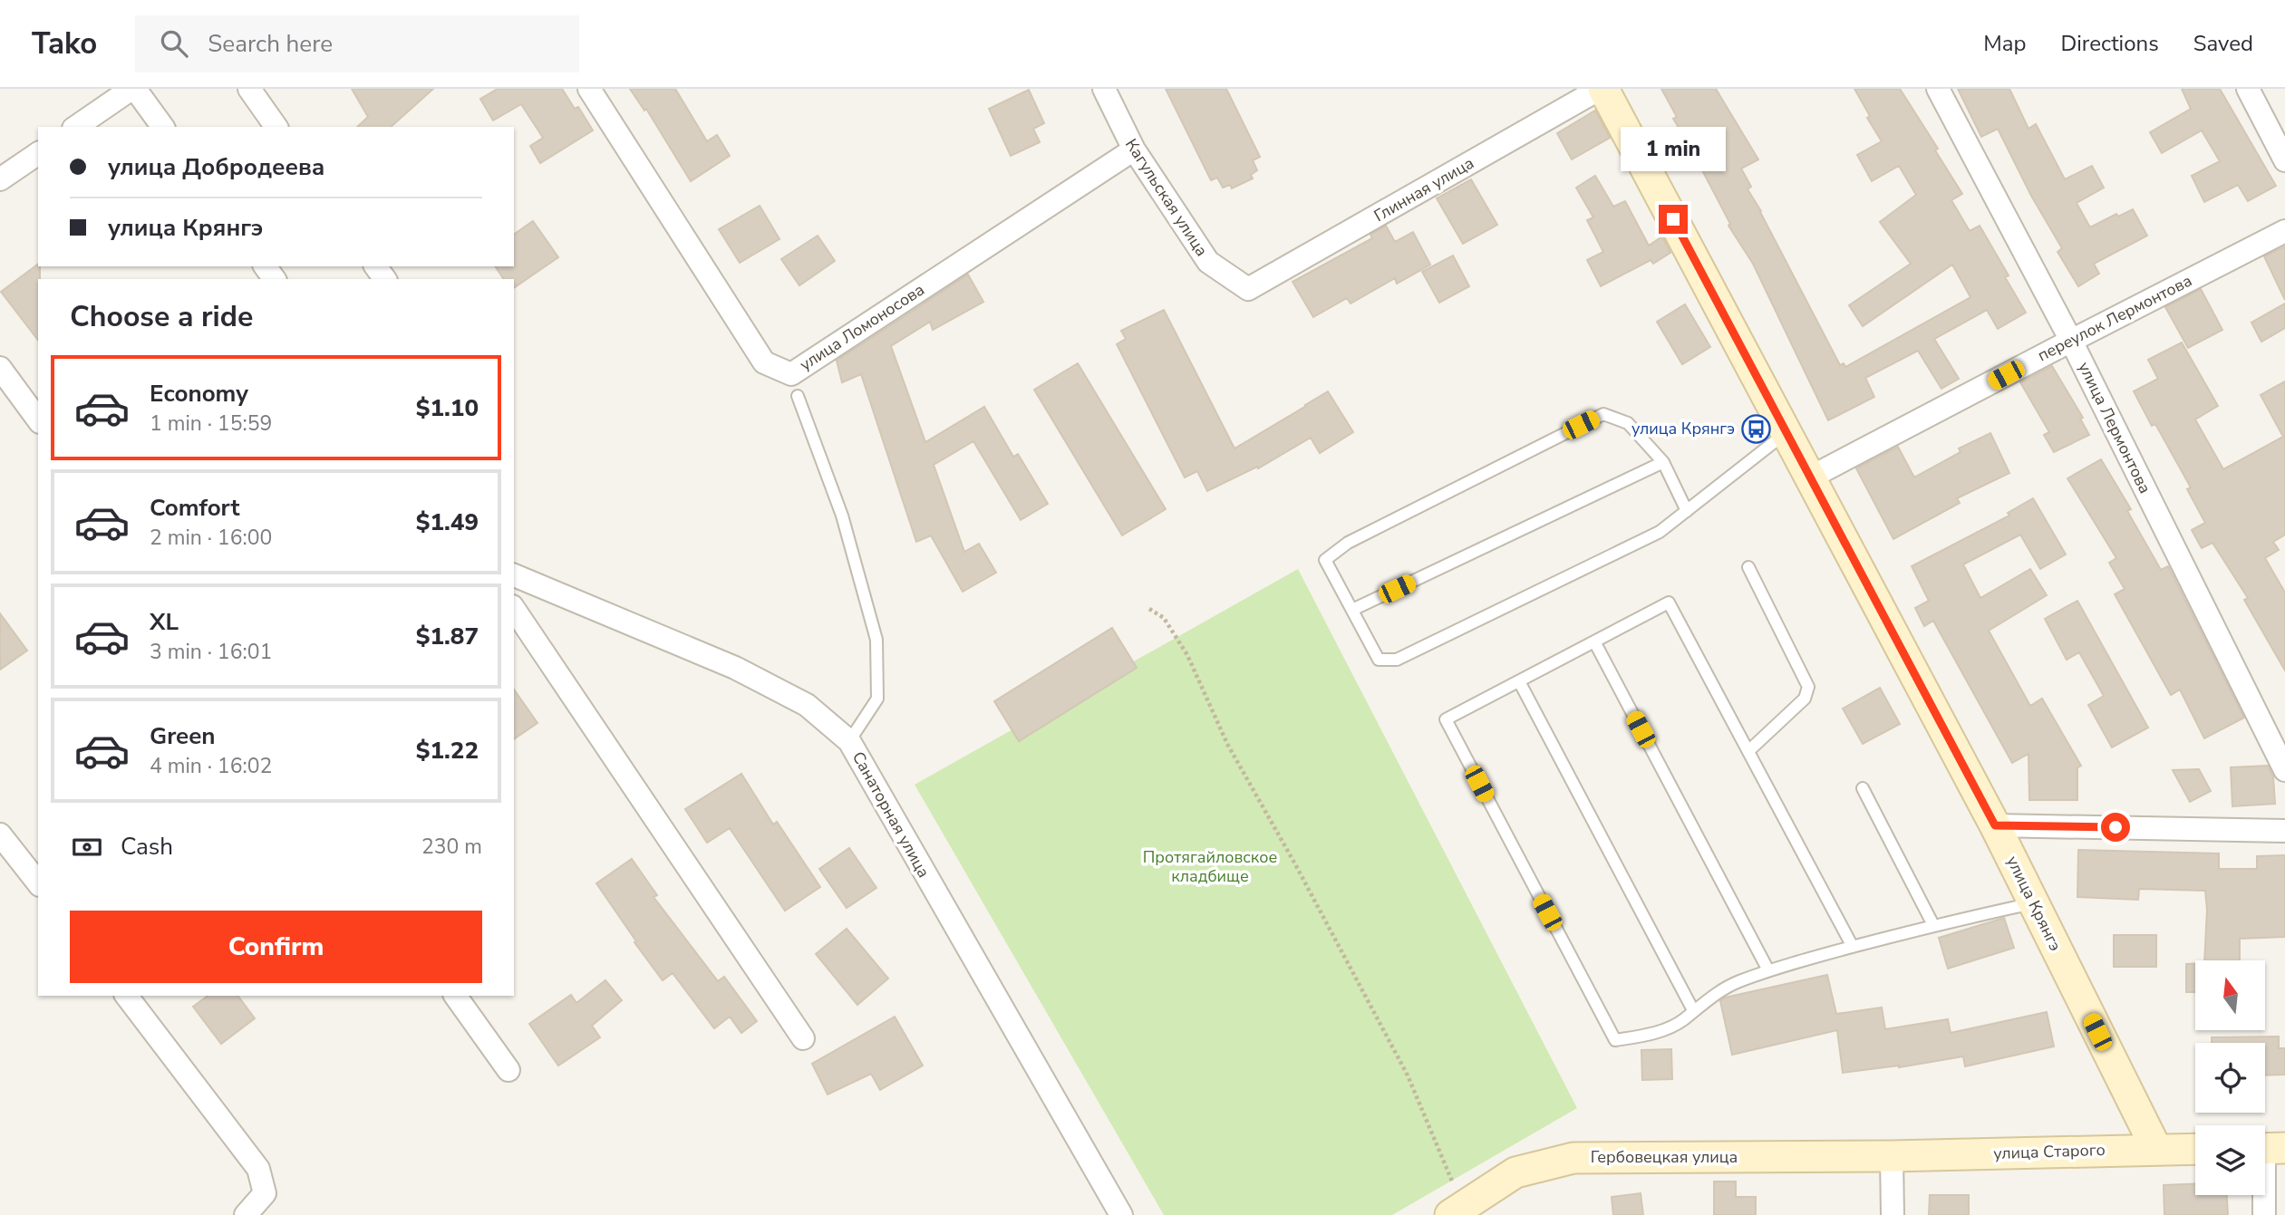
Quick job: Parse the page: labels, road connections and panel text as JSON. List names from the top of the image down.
{
  "streets": {
    "street": [
      "Глинная улица",
      "Кагульская улица",
      "переулок Лермонтова",
      "улица Ломоносова",
      "улица Лермонтова",
      "Санаторная улица",
      "улица Крянгэ",
      "улица Старого",
      "Гербовецкая улица"
    ]
  },
  "crossings": [
    ["Глинная улица", "Кагульская улица"],
    ["Глинная улица", "улица Крянгэ"],
    ["Кагульская улица", "улица Ломоносова"],
    ["переулок Лермонтова", "улица Лермонтова"],
    ["переулок Лермонтова", "улица Крянгэ"],
    ["улица Крянгэ", "улица Старого"],
    ["улица Старого", "Гербовецкая улица"]
  ],
  "parks": ["Протягайловское кладбище"],
  "places": {
    "bus stop": ["улица Крянгэ"]
  },
  "north": "top",
  "page": {
    "header": "Tako",
    "search": "Search here",
    "nav": ["Map", "Directions", "Saved"],
    "bubble": "1 min",
    "banner": ["улица Добродеева", "улица Крянгэ"],
    "heading": "Choose a ride",
    "list": [
      {
        "name": "Economy",
        "note": "1 min · 15:59",
        "value": "$1.10"
      },
      {
        "name": "Comfort",
        "note": "2 min · 16:00",
        "value": "$1.49"
      },
      {
        "name": "XL",
        "note": "3 min · 16:01",
        "value": "$1.87"
      },
      {
        "name": "Green",
        "note": "4 min · 16:02",
        "value": "$1.22"
      }
    ],
    "pay": ["Cash", "230 m"],
    "buttons": "Confirm"
  }
}
